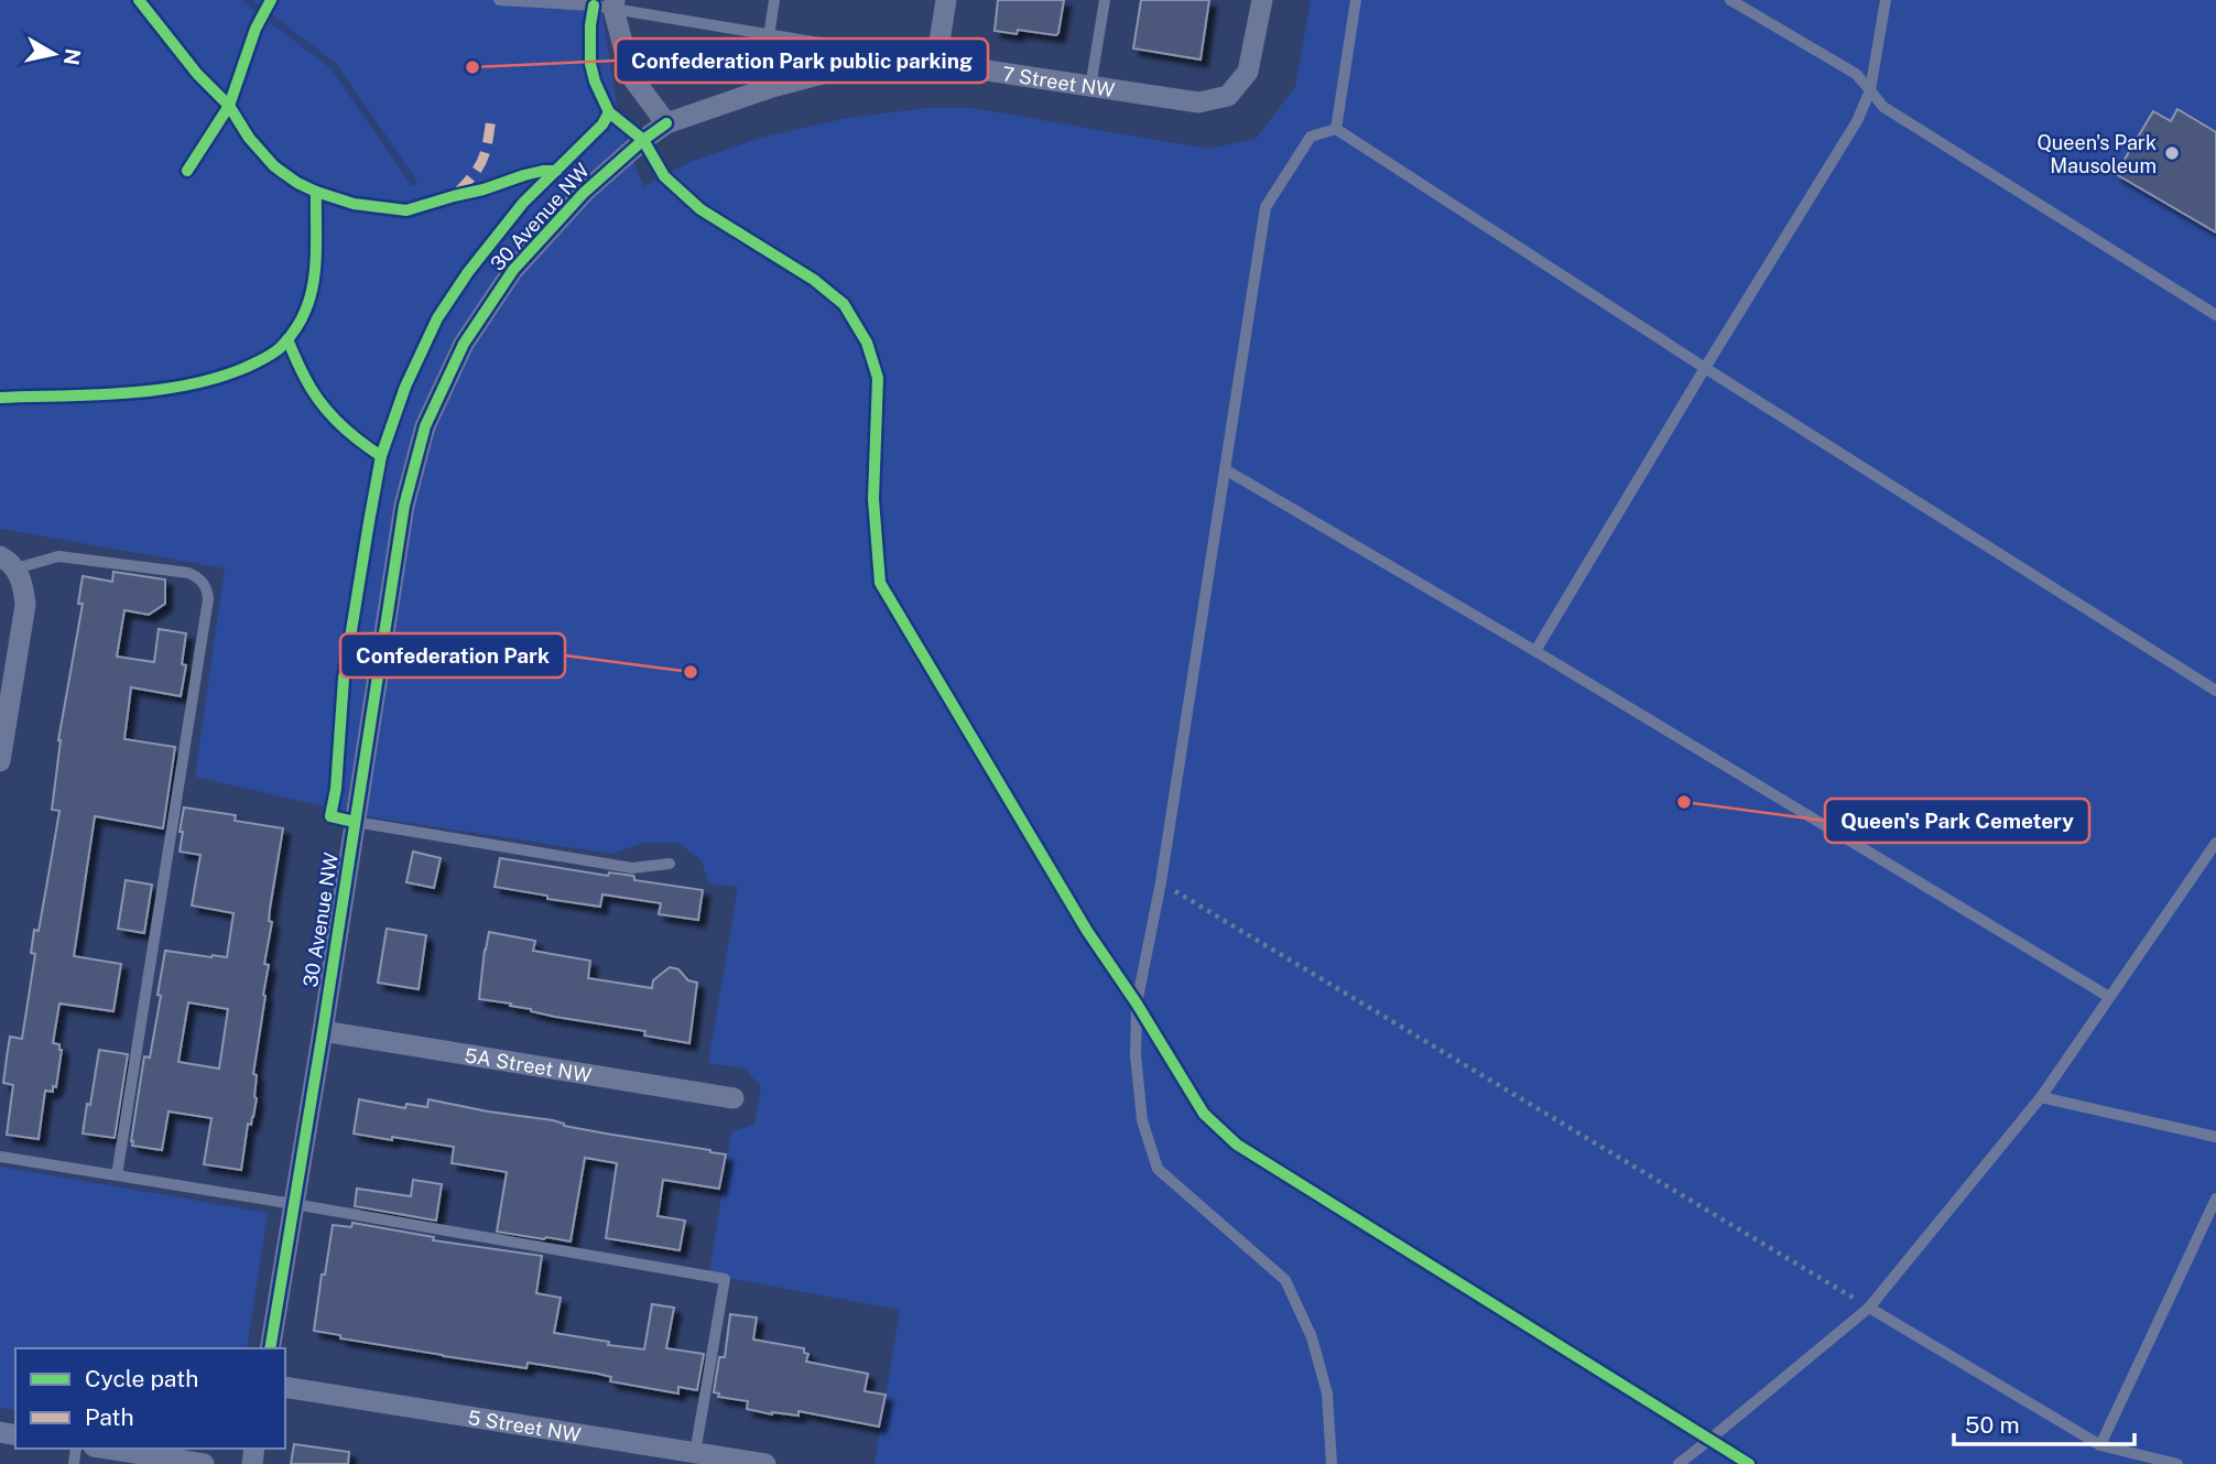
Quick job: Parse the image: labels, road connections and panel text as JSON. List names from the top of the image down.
{
  "streets": {
    "street": [
      "7 Street NW",
      "30 Avenue NW",
      "5A Street NW",
      "5 Street NW"
    ]
  },
  "crossings": [
    ["7 Street NW", "30 Avenue NW"],
    ["30 Avenue NW", "5A Street NW"]
  ],
  "places": [
    "Confederation Park public parking",
    "Queen's Park Mausoleum",
    "Confederation Park",
    "Queen's Park Cemetery"
  ],
  "legend": ["Cycle path", "Path"],
  "scale_bar": "50 m",
  "north": "right"
}
